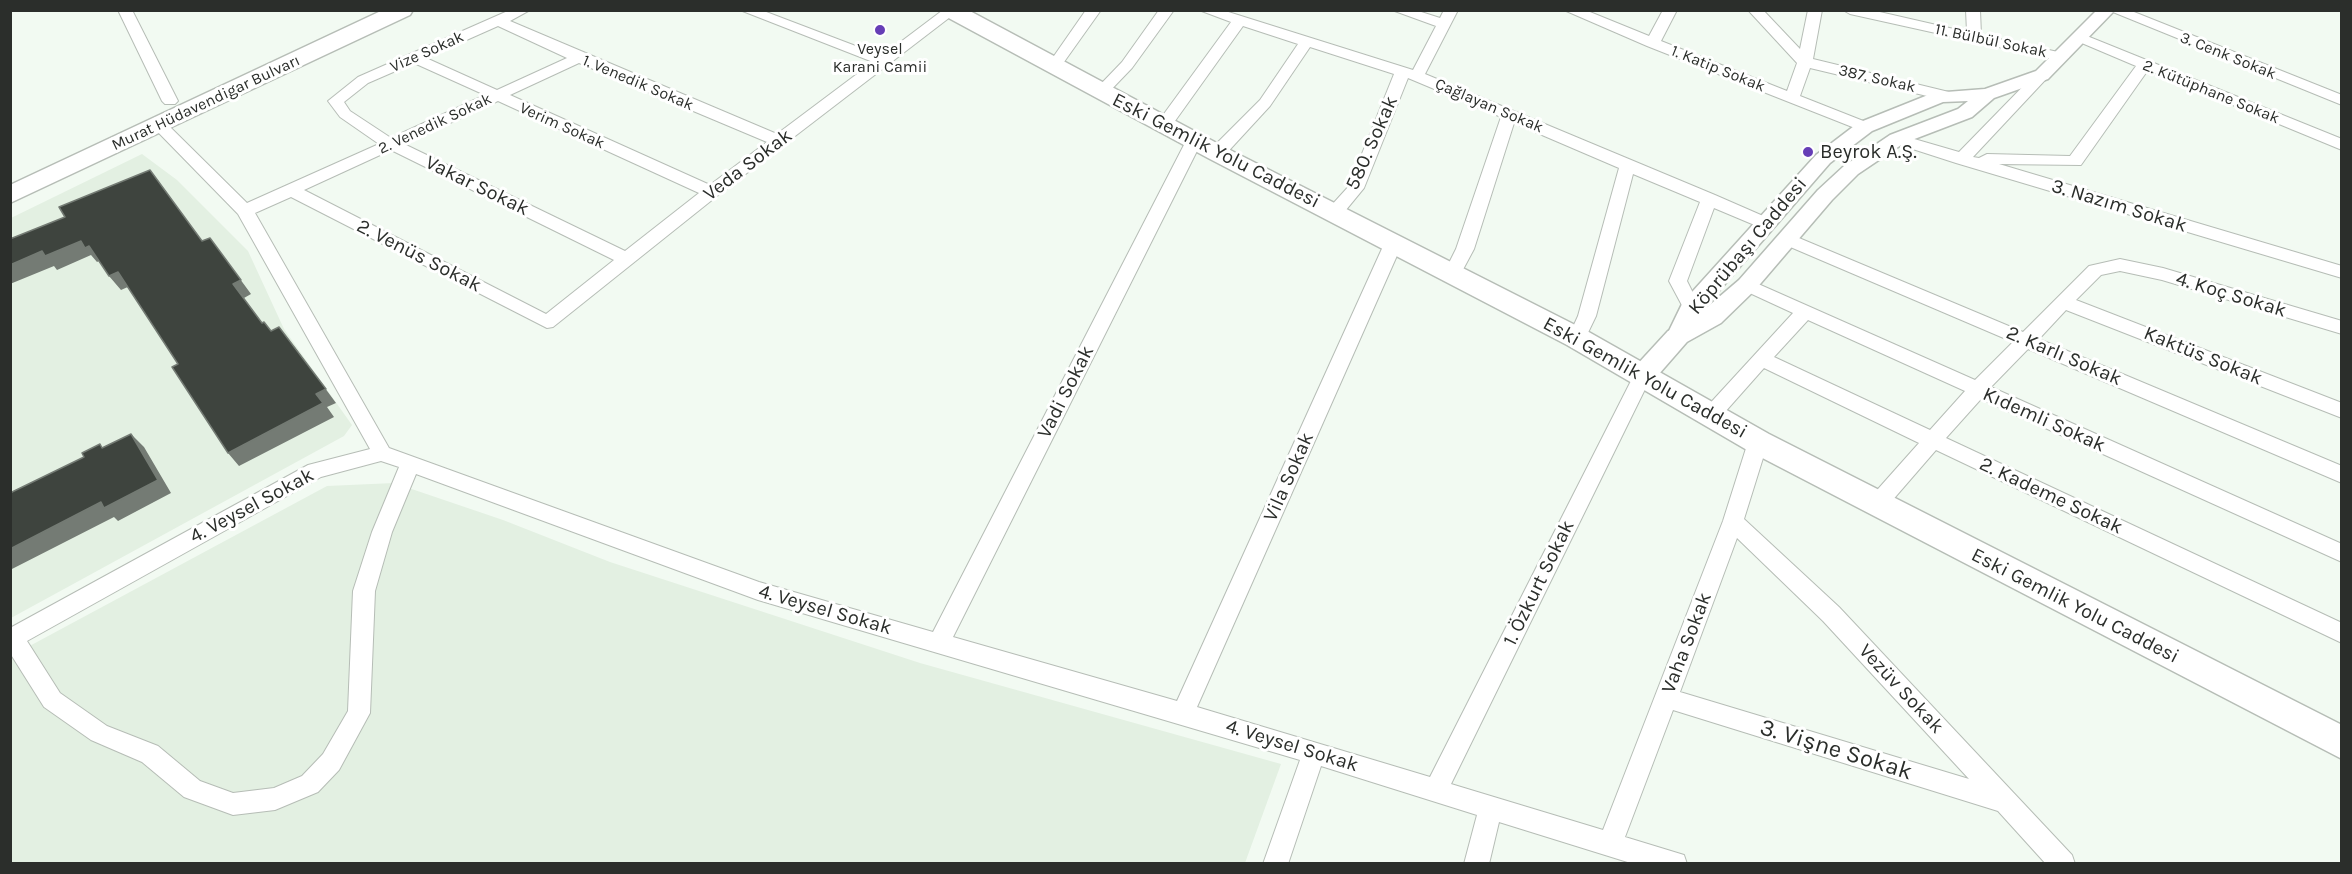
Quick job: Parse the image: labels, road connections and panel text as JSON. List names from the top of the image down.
{
  "streets": {
    "main road": ["Murat Hüdavendigar Bulvarı", "Eski Gemlik Yolu Caddesi", "Köprübaşı Caddesi"],
    "street": [
      "11. Bülbül Sokak",
      "Vize Sokak",
      "3. Cenk Sokak",
      "1. Katip Sokak",
      "387. Sokak",
      "1. Venedik Sokak",
      "2. Kütüphane Sokak",
      "Çağlayan Sokak",
      "2. Venedik Sokak",
      "Verim Sokak",
      "580. Sokak",
      "Veda Sokak",
      "Vakar Sokak",
      "3. Nazım Sokak",
      "2. Venüs Sokak",
      "4. Koç Sokak",
      "2. Karlı Sokak",
      "Kaktüs Sokak",
      "Vadi Sokak",
      "Kıdemli Sokak",
      "Vila Sokak",
      "2. Kademe Sokak",
      "4. Veysel Sokak",
      "1. Özkurt Sokak",
      "Vaha Sokak",
      "Vezüv Sokak",
      "3. Vişne Sokak"
    ]
  },
  "crossings": [
    ["11. Bülbül Sokak", "Köprübaşı Caddesi"],
    ["Vize Sokak", "1. Venedik Sokak"],
    ["Vize Sokak", "Verim Sokak"],
    ["Vize Sokak", "Vakar Sokak"],
    ["1. Katip Sokak", "Köprübaşı Caddesi"],
    ["387. Sokak", "Köprübaşı Caddesi"],
    ["1. Venedik Sokak", "2. Venedik Sokak"],
    ["1. Venedik Sokak", "Veda Sokak"],
    ["2. Kütüphane Sokak", "Köprübaşı Caddesi"],
    ["Çağlayan Sokak", "580. Sokak"],
    ["Çağlayan Sokak", "Köprübaşı Caddesi"],
    ["Çağlayan Sokak", "Vadi Sokak"],
    ["2. Venedik Sokak", "Verim Sokak"],
    ["2. Venedik Sokak", "Vakar Sokak"],
    ["2. Venedik Sokak", "2. Venüs Sokak"],
    ["Verim Sokak", "Veda Sokak"],
    ["580. Sokak", "Eski Gemlik Yolu Caddesi"],
    ["Eski Gemlik Yolu Caddesi", "Veda Sokak"],
    ["Eski Gemlik Yolu Caddesi", "Köprübaşı Caddesi"],
    ["Eski Gemlik Yolu Caddesi", "Vadi Sokak"],
    ["Eski Gemlik Yolu Caddesi", "Vila Sokak"],
    ["Eski Gemlik Yolu Caddesi", "1. Özkurt Sokak"],
    ["Eski Gemlik Yolu Caddesi", "Vaha Sokak"],
    ["Veda Sokak", "Vakar Sokak"],
    ["Veda Sokak", "2. Venüs Sokak"],
    ["3. Nazım Sokak", "Köprübaşı Caddesi"],
    ["Köprübaşı Caddesi", "2. Karlı Sokak"],
    ["Köprübaşı Caddesi", "Kıdemli Sokak"],
    ["Köprübaşı Caddesi", "1. Özkurt Sokak"],
    ["4. Koç Sokak", "Kaktüs Sokak"],
    ["Vadi Sokak", "4. Veysel Sokak"],
    ["Vila Sokak", "4. Veysel Sokak"],
    ["4. Veysel Sokak", "1. Özkurt Sokak"],
    ["4. Veysel Sokak", "Vaha Sokak"],
    ["Vaha Sokak", "Vezüv Sokak"],
    ["Vaha Sokak", "3. Vişne Sokak"],
    ["Vezüv Sokak", "3. Vişne Sokak"]
  ],
  "places": ["Veysel Karani Camii", "Beyrok A.Ş."]
}
